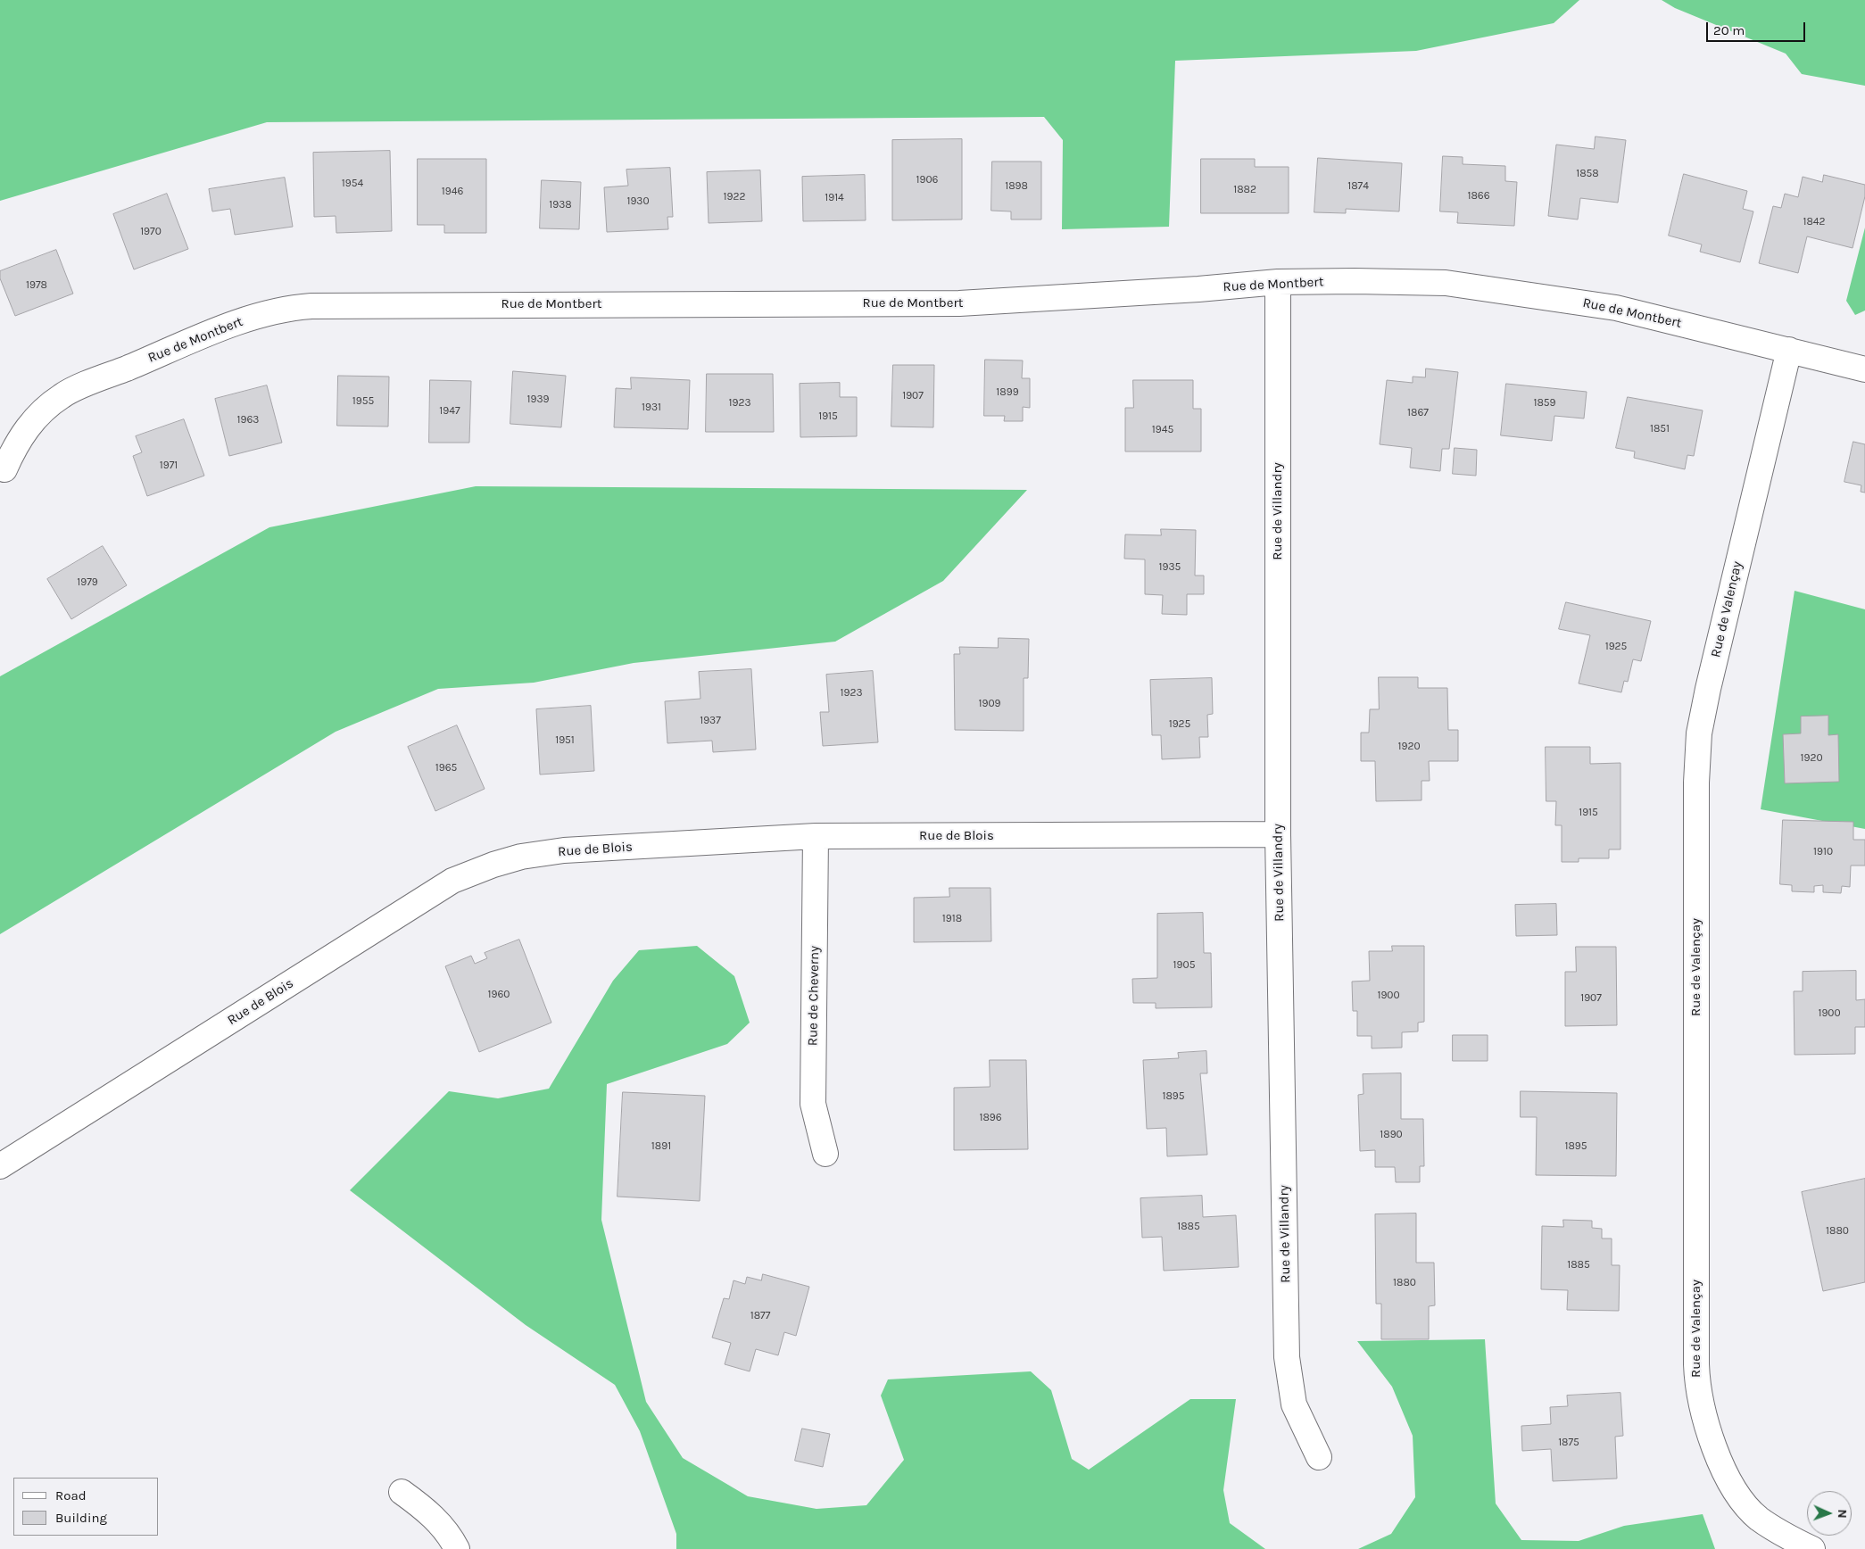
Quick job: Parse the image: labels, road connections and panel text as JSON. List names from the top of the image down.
{
  "streets": {
    "street": [
      "Rue de Montbert",
      "Rue de Villandry",
      "Rue de Valençay",
      "Rue de Blois",
      "Rue de Cheverny"
    ]
  },
  "crossings": [
    ["Rue de Montbert", "Rue de Villandry"],
    ["Rue de Montbert", "Rue de Valençay"],
    ["Rue de Villandry", "Rue de Blois"],
    ["Rue de Blois", "Rue de Cheverny"]
  ],
  "house_numbers": [
    "1858",
    "1906",
    "1954",
    "1898",
    "1874",
    "1882",
    "1946",
    "1866",
    "1922",
    "1914",
    "1930",
    "1938",
    "1842",
    "1970",
    "1978",
    "1899",
    "1907",
    "1939",
    "1955",
    "1923",
    "1859",
    "1931",
    "1947",
    "1867",
    "1915",
    "1963",
    "1851",
    "1945",
    "1971",
    "1935",
    "1979",
    "1925",
    "1923",
    "1909",
    "1937",
    "1925",
    "1951",
    "1920",
    "1920",
    "1965",
    "1915",
    "1910",
    "1918",
    "1905",
    "1960",
    "1900",
    "1907",
    "1900",
    "1895",
    "1896",
    "1890",
    "1891",
    "1895",
    "1885",
    "1880",
    "1885",
    "1880",
    "1877",
    "1875"
  ],
  "legend": ["Road", "Building"],
  "scale_bar": "20 m",
  "north": "right"
}
